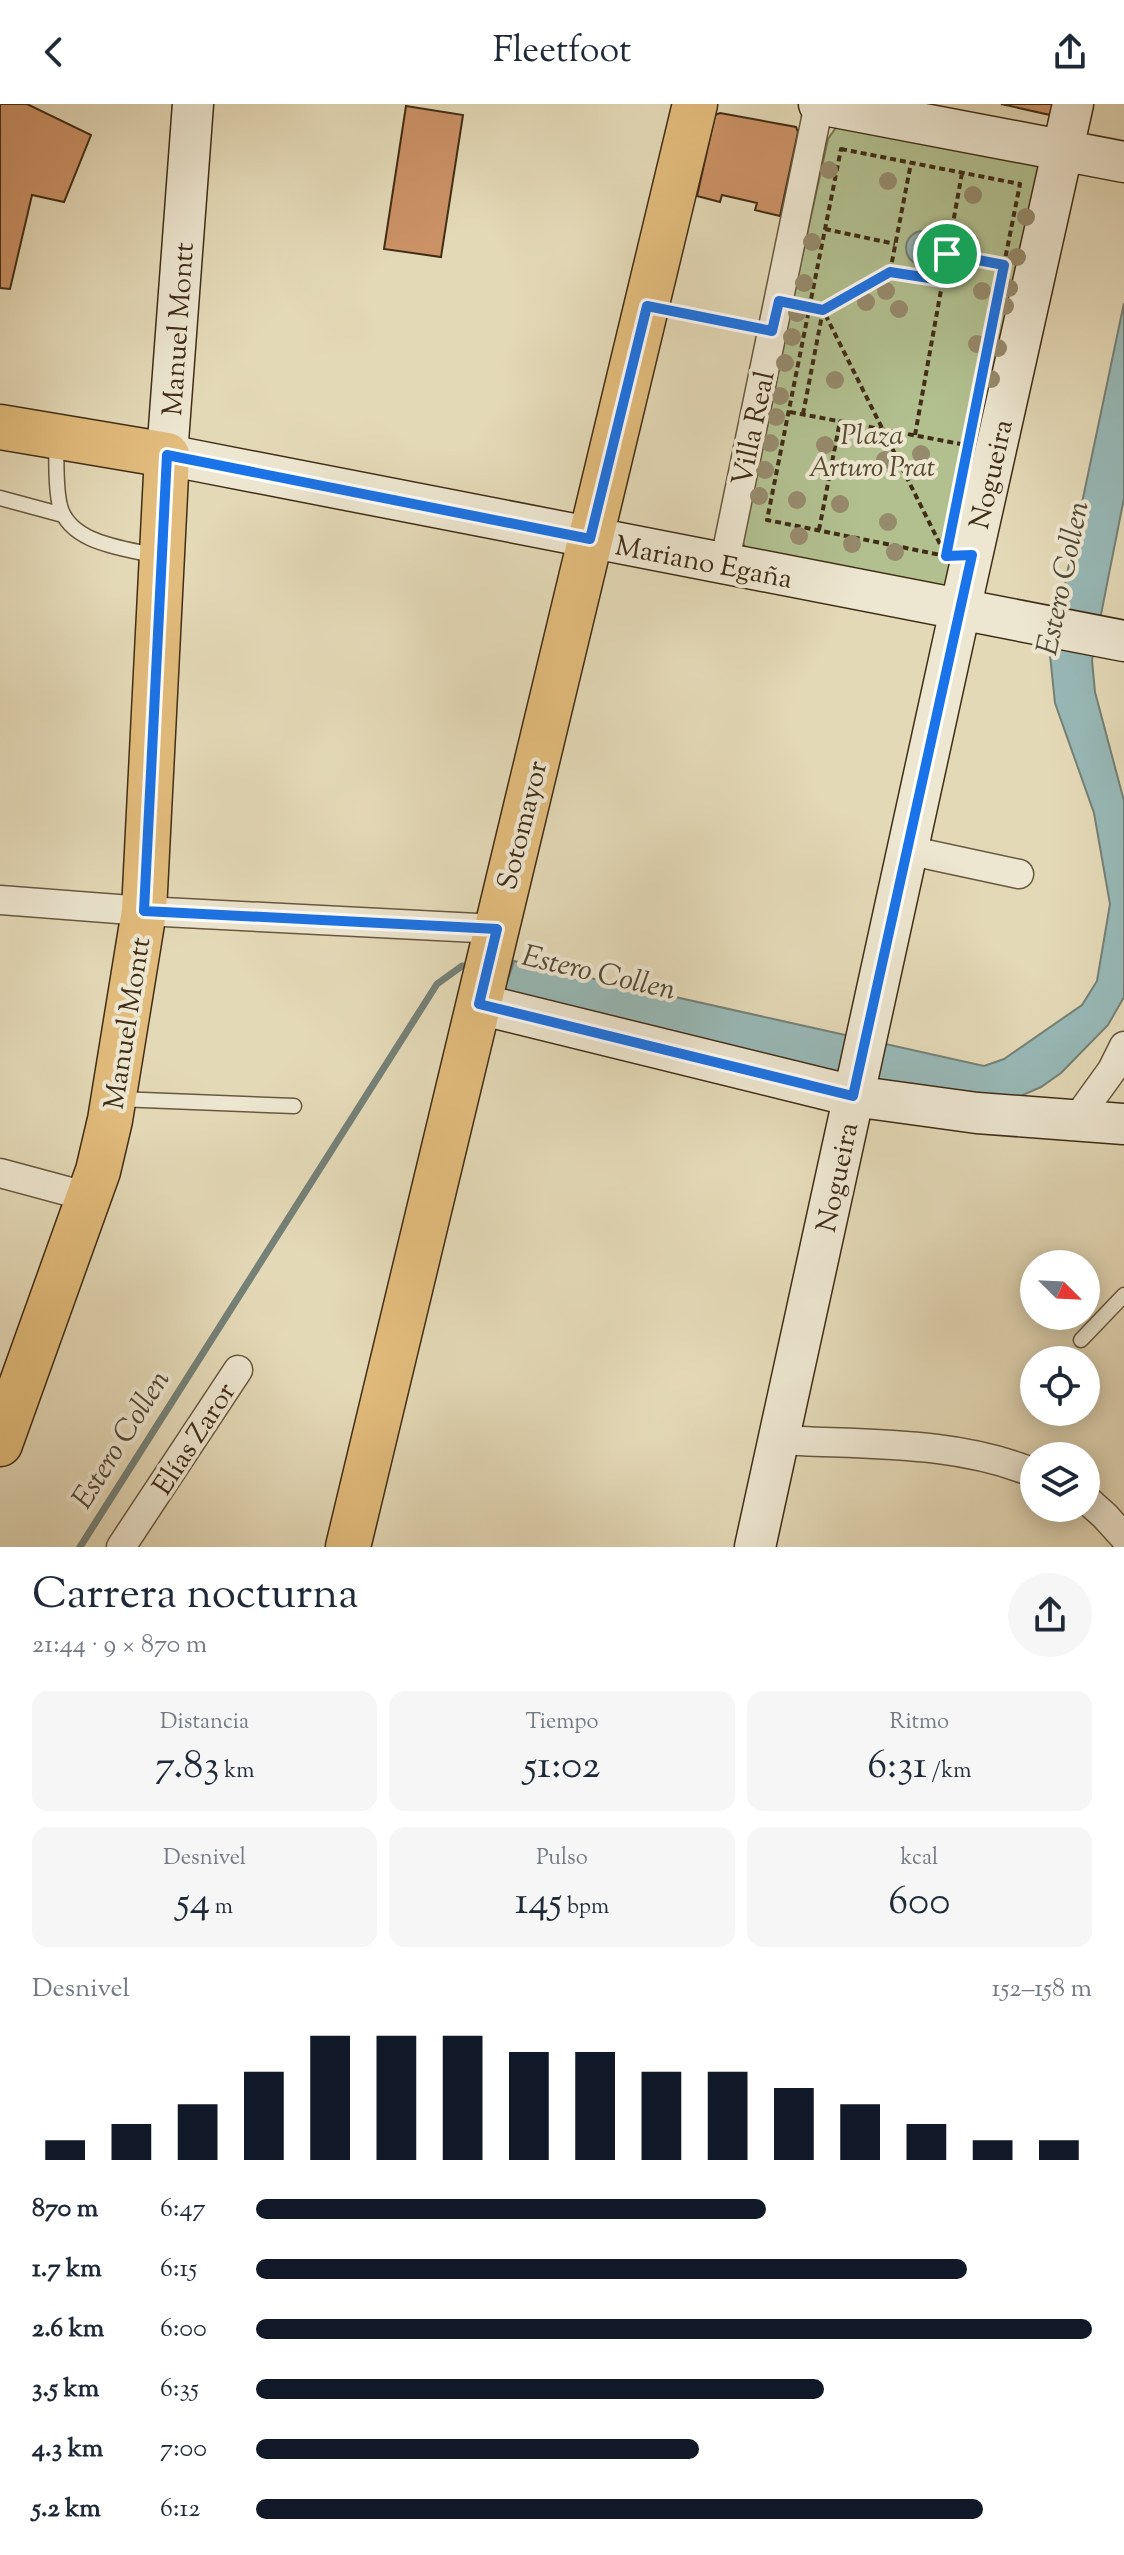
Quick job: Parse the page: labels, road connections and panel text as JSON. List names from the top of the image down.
{
  "streets": {
    "main road": [
      "Manuel Montt",
      "Nogueira",
      "Mariano Egaña",
      "Sotomayor"
    ],
    "street": ["Villa Real", "Elías Zaror"]
  },
  "crossings": [
    ["Manuel Montt", "Mariano Egaña"],
    ["Villa Real", "Mariano Egaña"],
    ["Nogueira", "Mariano Egaña"],
    ["Mariano Egaña", "Sotomayor"]
  ],
  "water": ["Estero Collen"],
  "parks": ["Plaza Arturo Prat"],
  "north": "bottom right",
  "page": {
    "header": "Fleetfoot",
    "heading": ["Carrera nocturna", "21:44 · 9 × 870 m"],
    "stats": [
      ["Distancia", "7.83 km"],
      ["Tiempo", "51:02"],
      ["Ritmo", "6:31 /km"],
      ["Desnivel", "54 m"],
      ["Pulso", "145 bpm"],
      ["kcal", "600"]
    ],
    "chart": ["Desnivel", "152–158 m"],
    "list": [
      {
        "name": "870 m",
        "note": "6:47"
      },
      {
        "name": "1.7 km",
        "note": "6:15"
      },
      {
        "name": "2.6 km",
        "note": "6:00"
      },
      {
        "name": "3.5 km",
        "note": "6:35"
      },
      {
        "name": "4.3 km",
        "note": "7:00"
      },
      {
        "name": "5.2 km",
        "note": "6:12"
      }
    ]
  }
}
